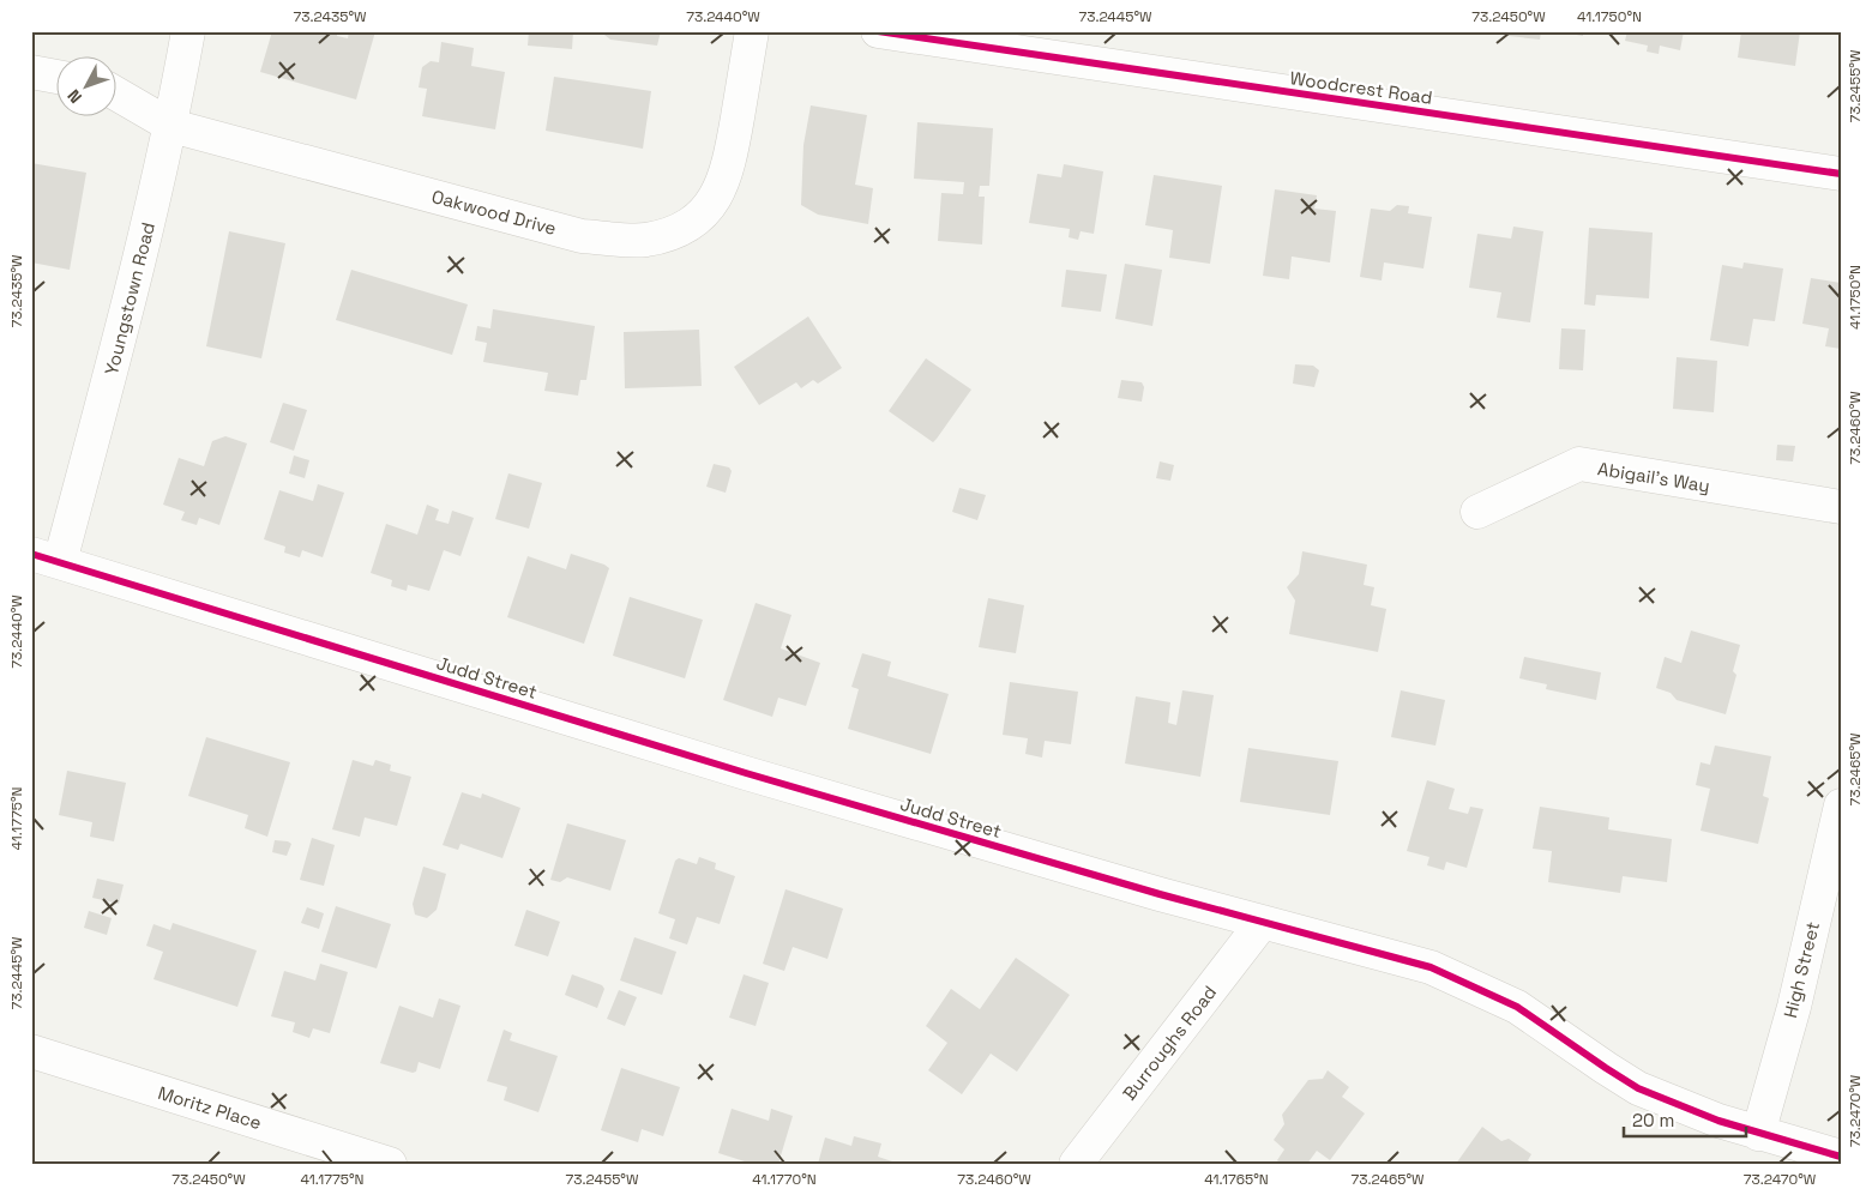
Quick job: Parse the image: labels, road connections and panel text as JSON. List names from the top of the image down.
{
  "streets": {
    "street": [
      "Woodcrest Road",
      "Oakwood Drive",
      "Youngstown Road",
      "Abigail's Way",
      "Judd Street",
      "High Street",
      "Burroughs Road",
      "Moritz Place"
    ]
  },
  "crossings": [
    ["Oakwood Drive", "Youngstown Road"],
    ["Youngstown Road", "Judd Street"],
    ["Judd Street", "High Street"],
    ["Judd Street", "Burroughs Road"]
  ],
  "scale_bar": "20 m",
  "north": "bottom left",
  "coordinates": [
    "73.2435°W",
    "73.2440°W",
    "73.2445°W",
    "73.2450°W",
    "41.1750°N",
    "73.2455°W",
    "73.2460°W",
    "73.2465°W",
    "41.1775°N",
    "73.2470°W",
    "41.1770°N",
    "41.1765°N"
  ]
}
